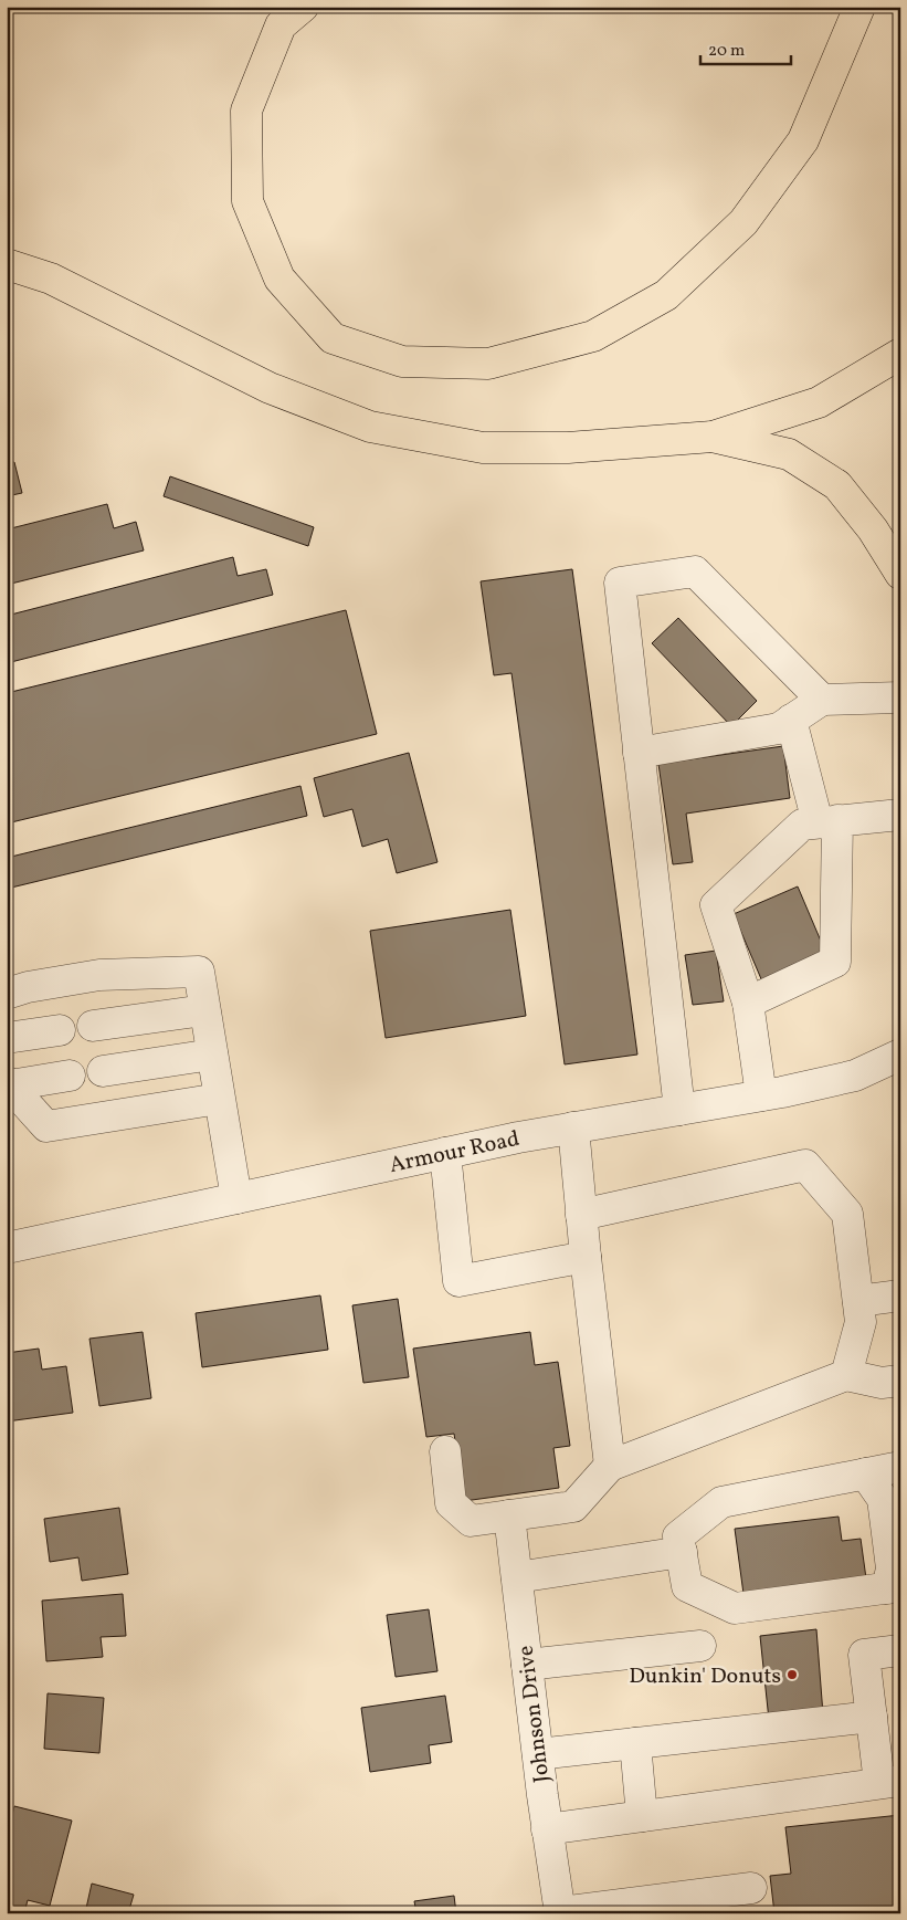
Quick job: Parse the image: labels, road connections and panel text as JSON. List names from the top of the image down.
{
  "streets": {
    "street": ["Armour Road", "Johnson Drive"]
  },
  "places": ["Dunkin' Donuts"],
  "scale_bar": "20 m"
}
